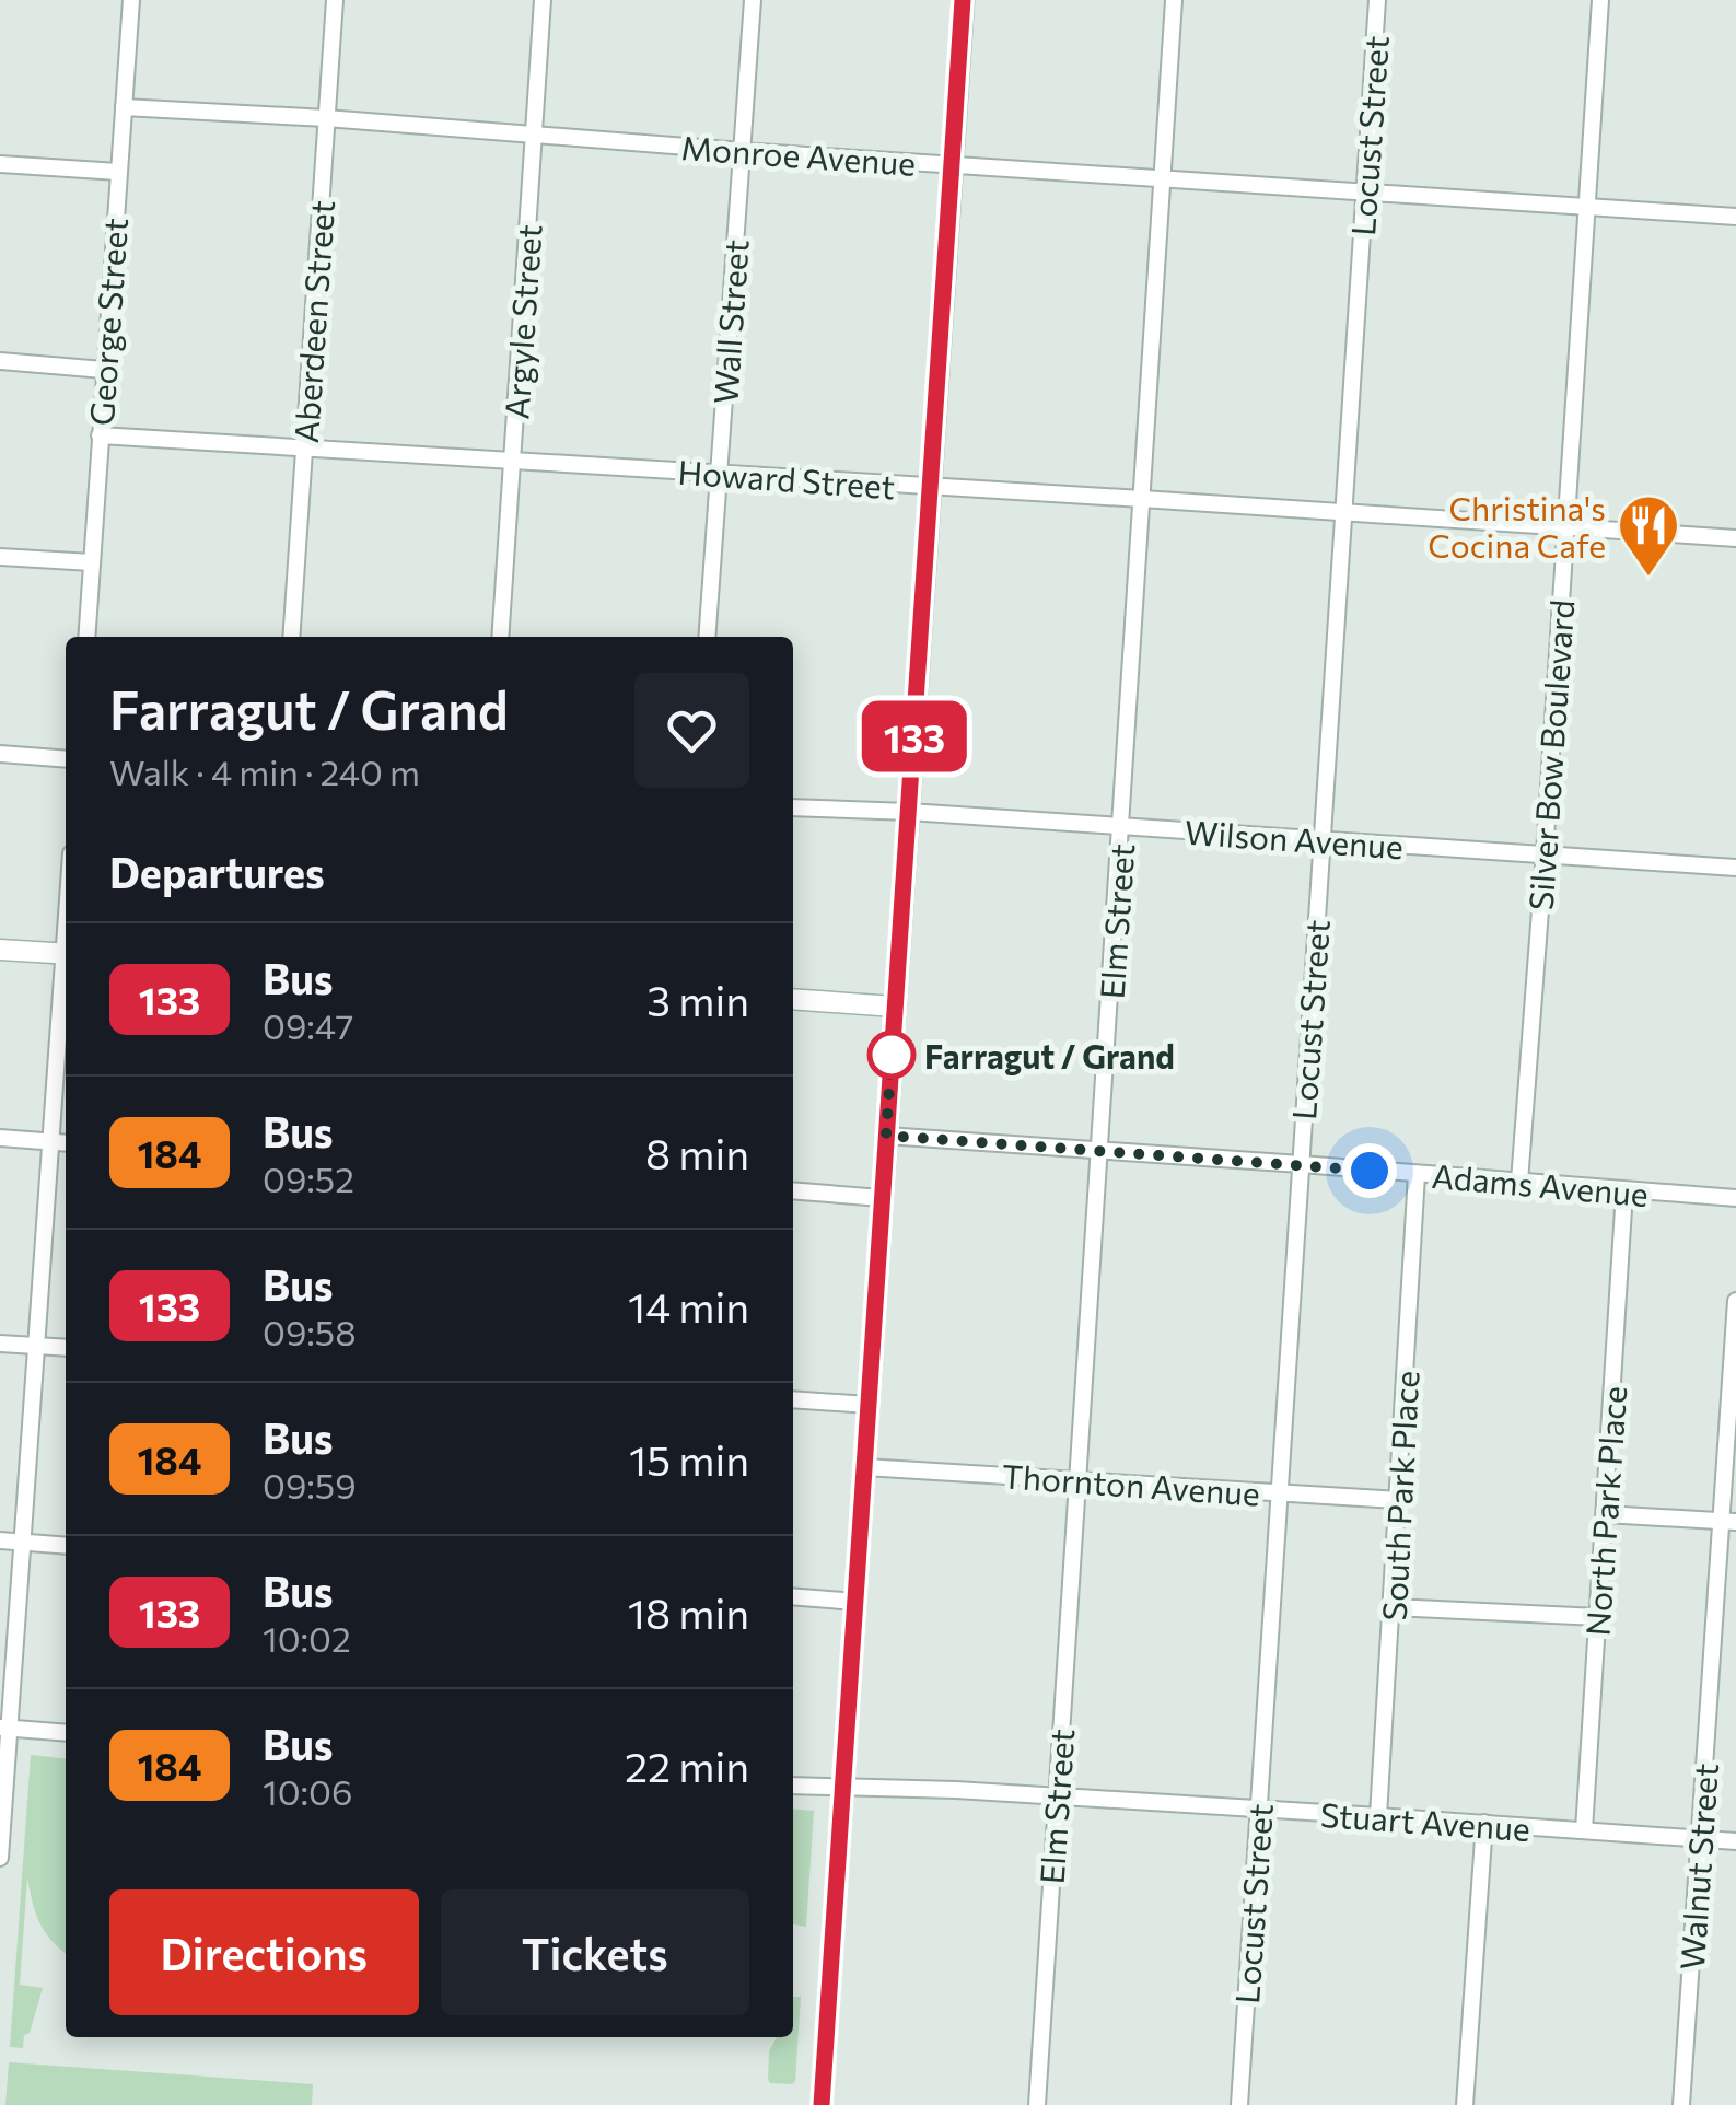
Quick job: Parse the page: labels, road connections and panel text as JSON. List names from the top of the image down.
{
  "streets": {
    "street": [
      "Locust Street",
      "Monroe Avenue",
      "George Street",
      "Aberdeen Street",
      "Argyle Street",
      "Wall Street",
      "Howard Street",
      "Silver Bow Boulevard",
      "Wilson Avenue",
      "Elm Street",
      "Adams Avenue",
      "Thornton Avenue",
      "South Park Place",
      "North Park Place",
      "Stuart Avenue",
      "Walnut Street"
    ]
  },
  "crossings": [
    ["Locust Street", "Monroe Avenue"],
    ["Locust Street", "Howard Street"],
    ["Locust Street", "Wilson Avenue"],
    ["Locust Street", "Adams Avenue"],
    ["Locust Street", "Thornton Avenue"],
    ["Locust Street", "Stuart Avenue"],
    ["Monroe Avenue", "George Street"],
    ["Monroe Avenue", "Aberdeen Street"],
    ["Monroe Avenue", "Argyle Street"],
    ["Monroe Avenue", "Wall Street"],
    ["Monroe Avenue", "Silver Bow Boulevard"],
    ["Monroe Avenue", "Elm Street"],
    ["George Street", "Howard Street"],
    ["Aberdeen Street", "Howard Street"],
    ["Argyle Street", "Howard Street"],
    ["Wall Street", "Howard Street"],
    ["Howard Street", "Silver Bow Boulevard"],
    ["Howard Street", "Elm Street"],
    ["Silver Bow Boulevard", "Wilson Avenue"],
    ["Silver Bow Boulevard", "Adams Avenue"],
    ["Wilson Avenue", "Elm Street"],
    ["Elm Street", "Adams Avenue"],
    ["Elm Street", "Thornton Avenue"],
    ["Elm Street", "Stuart Avenue"],
    ["Adams Avenue", "South Park Place"],
    ["Adams Avenue", "North Park Place"],
    ["Thornton Avenue", "South Park Place"],
    ["South Park Place", "Stuart Avenue"],
    ["North Park Place", "Stuart Avenue"],
    ["Stuart Avenue", "Walnut Street"]
  ],
  "places": {
    "restaurant": ["Christina's Cocina Cafe"],
    "other": ["Farragut / Grand"]
  },
  "lines": ["bus line 133"],
  "page": {
    "on_map": "133",
    "heading": [
      ["Farragut / Grand", "Walk · 4 min · 240 m"],
      "Departures"
    ],
    "list": [
      {
        "mark": "133",
        "name": "Bus",
        "note": "09:47",
        "value": "3 min"
      },
      {
        "mark": "184",
        "name": "Bus",
        "note": "09:52",
        "value": "8 min"
      },
      {
        "mark": "133",
        "name": "Bus",
        "note": "09:58",
        "value": "14 min"
      },
      {
        "mark": "184",
        "name": "Bus",
        "note": "09:59",
        "value": "15 min"
      },
      {
        "mark": "133",
        "name": "Bus",
        "note": "10:02",
        "value": "18 min"
      },
      {
        "mark": "184",
        "name": "Bus",
        "note": "10:06",
        "value": "22 min"
      }
    ],
    "buttons": ["Directions", "Tickets"]
  }
}
